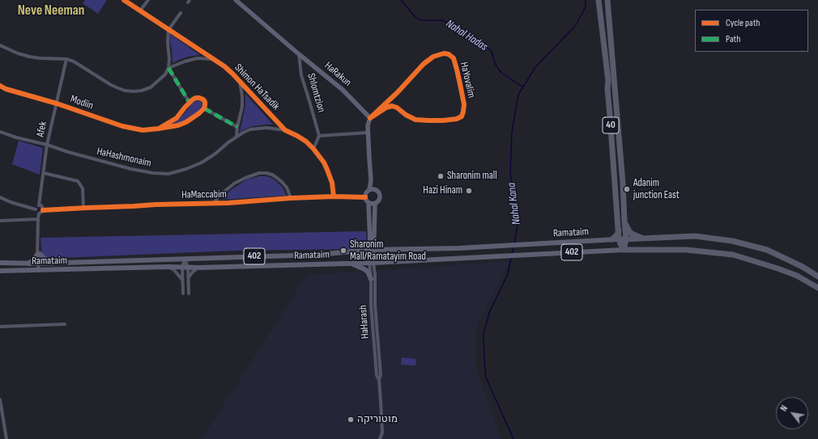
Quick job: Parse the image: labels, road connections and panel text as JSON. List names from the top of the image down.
{
  "streets": {
    "highway": ["40"],
    "main road": ["Ramataim", "402"],
    "street": [
      "HaRakun",
      "HaYovalim",
      "Shimon HaTsadik",
      "Shlomtzion",
      "Modiin",
      "Afek",
      "HaHashmonaim",
      "HaMaccabim",
      "HaHarash"
    ]
  },
  "crossings": [
    ["HaRakun", "HaYovalim"],
    ["HaRakun", "Shlomtzion"],
    ["Shimon HaTsadik", "HaHashmonaim"],
    ["Shimon HaTsadik", "HaMaccabim"],
    ["Modiin", "Afek"],
    ["40", "Ramataim"],
    ["Afek", "HaHashmonaim"],
    ["Afek", "HaMaccabim"],
    ["Ramataim", "HaHarash"]
  ],
  "districts": ["Neve Neeman"],
  "water": ["Nahal Hadas", "Nahal Kana"],
  "places": [
    "Sharonim mall",
    "Adanim junction East",
    "Hazi Hinam",
    "Sharonim Mall/Ramatayim Road",
    "מוטוריקה"
  ],
  "legend": ["Cycle path", "Path"],
  "north": "top left"
}
